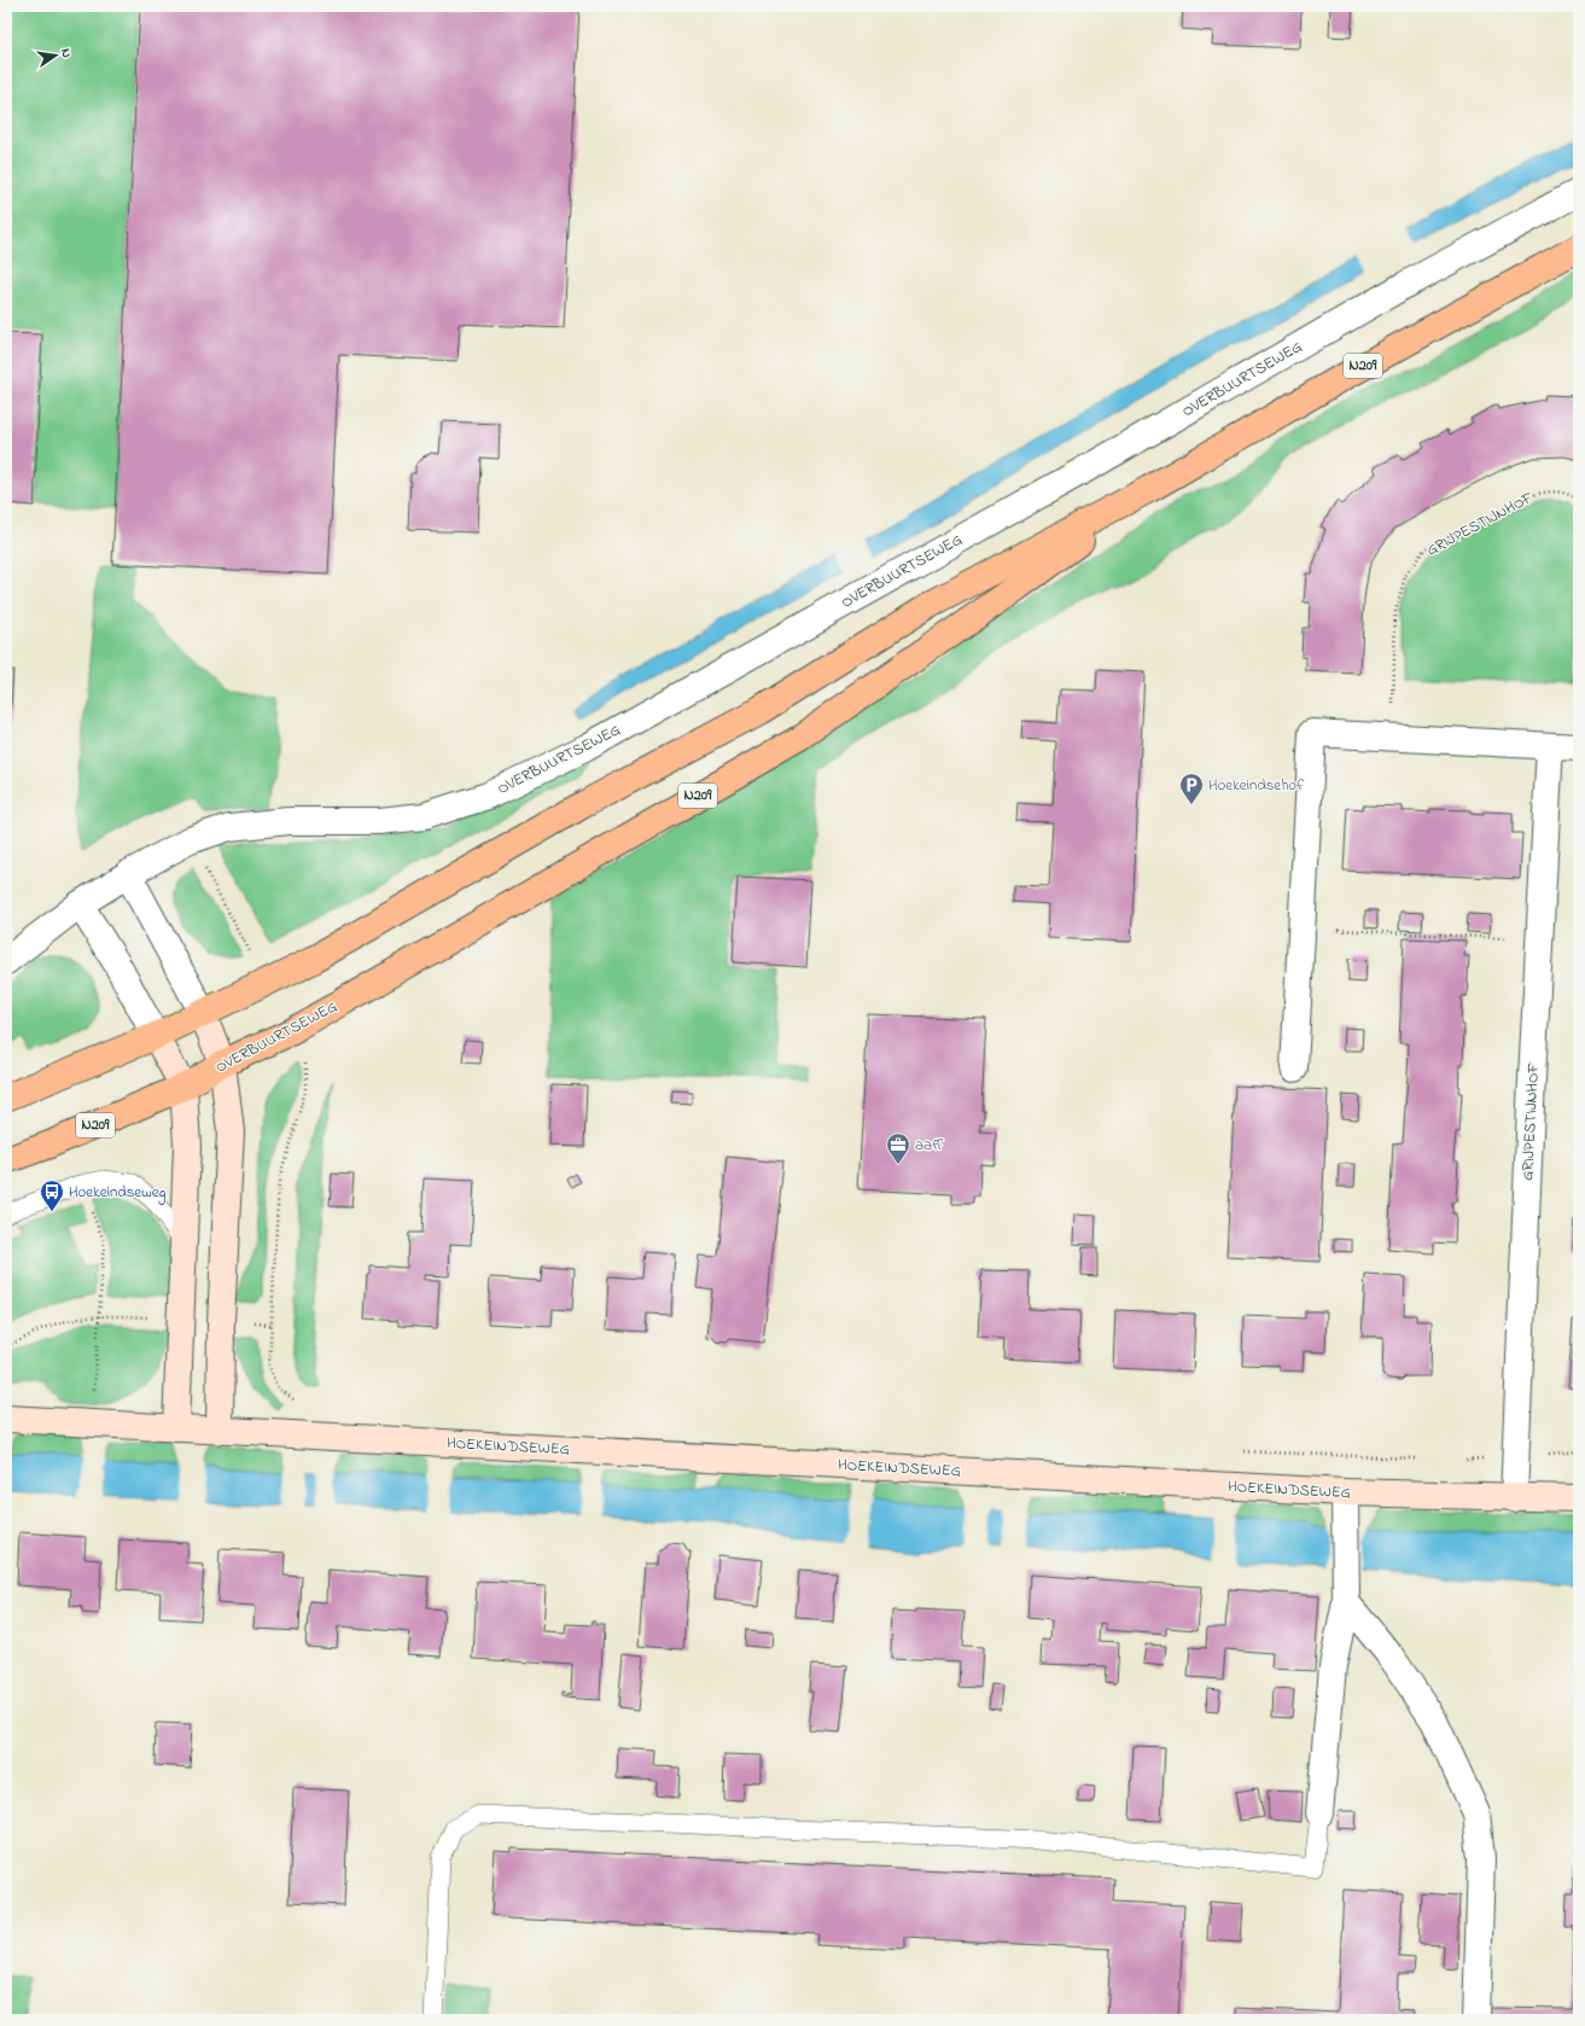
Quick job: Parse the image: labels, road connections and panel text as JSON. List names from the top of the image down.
{
  "streets": {
    "main road": ["N209", "OVERBUURTSEWEG"],
    "street": ["GRIJPESTIJNHOF", "HOEKEINDSEWEG"]
  },
  "crossings": [
    ["N209", "OVERBUURTSEWEG"],
    ["GRIJPESTIJNHOF", "HOEKEINDSEWEG"]
  ],
  "places": {
    "parking": ["Hoekeindsehof"],
    "office": ["aaff"],
    "bus stop": ["Hoekeindseweg"]
  },
  "north": "right"
}
